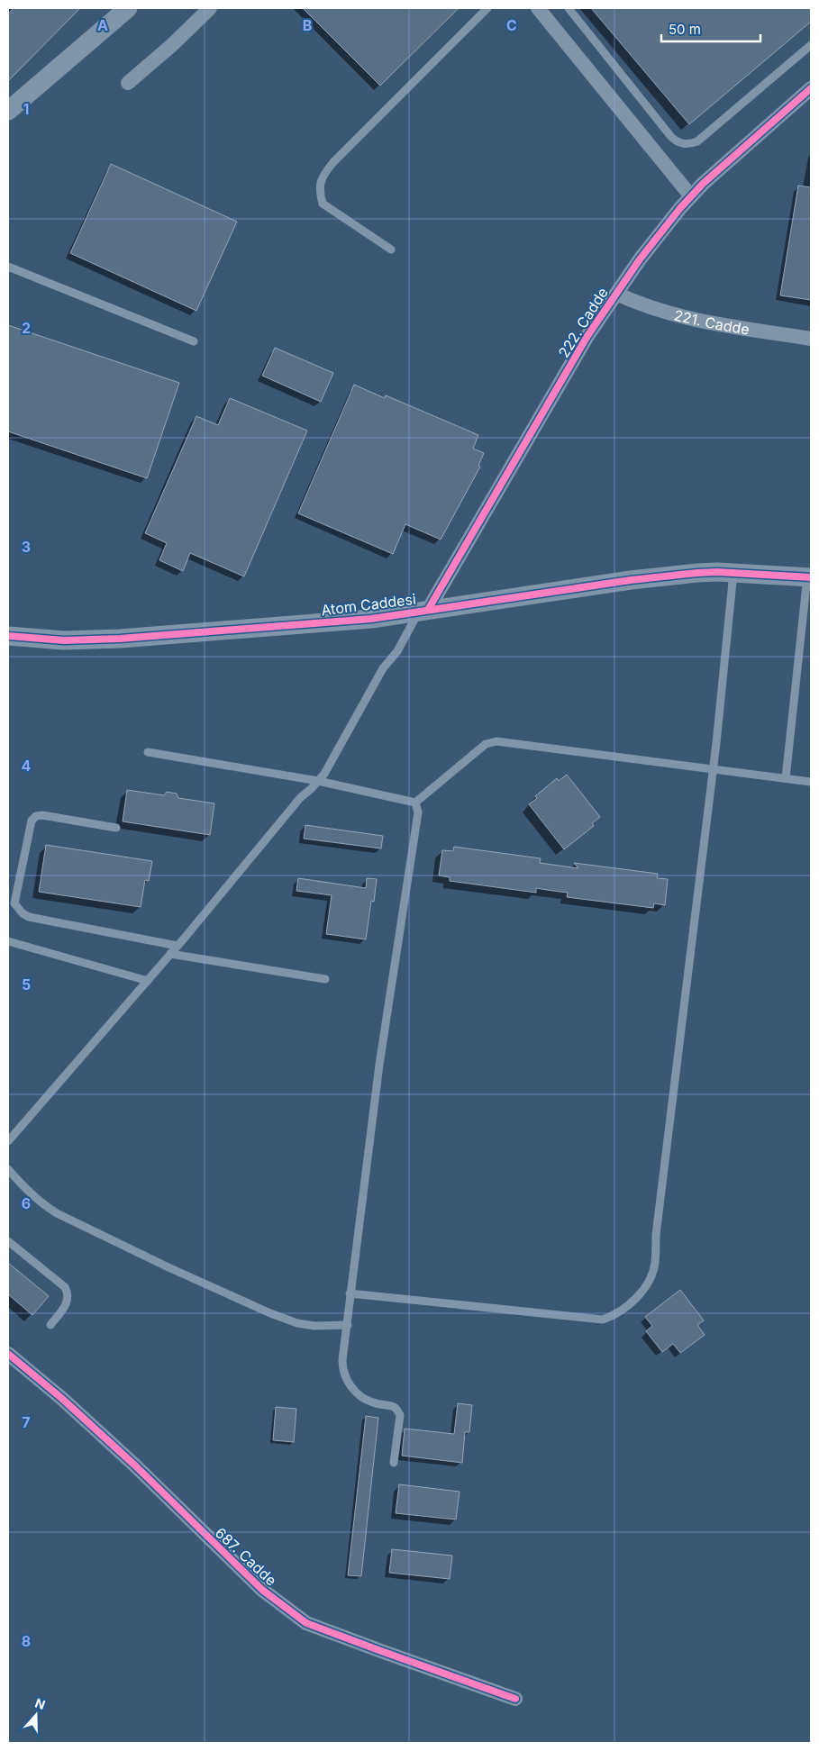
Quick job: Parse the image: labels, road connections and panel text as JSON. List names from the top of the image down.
{
  "streets": {
    "street": [
      "221. Cadde",
      "222. Cadde",
      "Atom Caddesi",
      "687. Cadde"
    ]
  },
  "crossings": [
    ["221. Cadde", "222. Cadde"],
    ["222. Cadde", "Atom Caddesi"]
  ],
  "scale_bar": "50 m",
  "north": "top",
  "grid": {
    "columns": ["A", "B", "C"],
    "rows": [
      "1",
      "2",
      "3",
      "4",
      "5",
      "6",
      "7",
      "8"
    ]
  }
}
